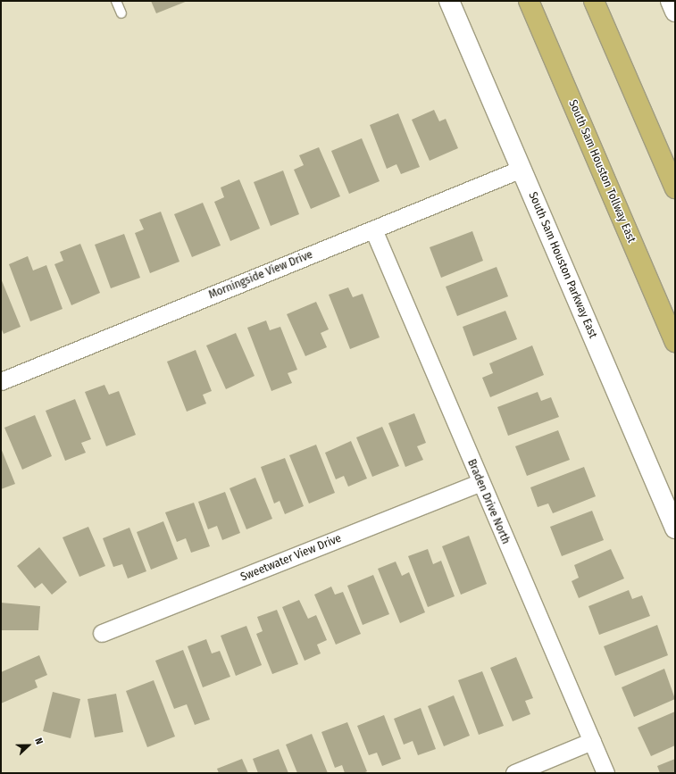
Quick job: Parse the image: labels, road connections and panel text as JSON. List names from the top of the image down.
{
  "streets": {
    "highway": ["South Sam Houston Tollway East"],
    "main road": ["South Sam Houston Parkway East"],
    "street": ["Morningside View Drive", "Braden Drive North", "Sweetwater View Drive"]
  },
  "crossings": [
    ["South Sam Houston Parkway East", "Morningside View Drive"],
    ["Morningside View Drive", "Braden Drive North"],
    ["Braden Drive North", "Sweetwater View Drive"]
  ],
  "north": "right"
}
